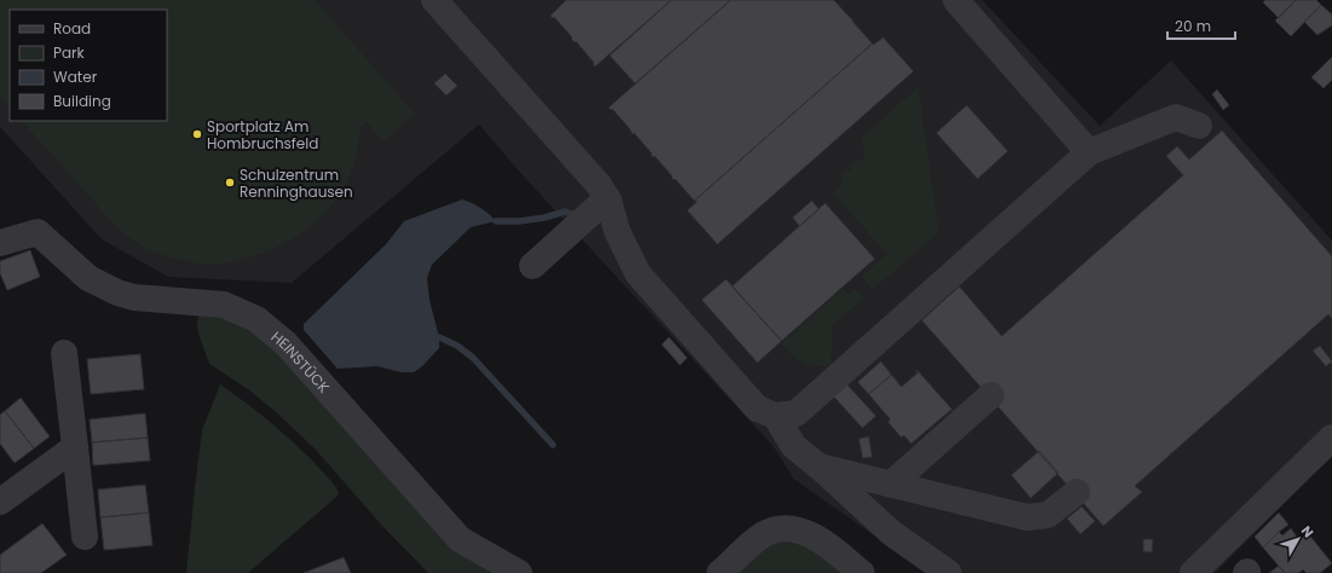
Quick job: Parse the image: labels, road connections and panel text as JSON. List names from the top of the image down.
{
  "streets": {
    "street": ["HEINSTÜCK"]
  },
  "places": ["Sportplatz Am Hombruchsfeld", "Schulzentrum Renninghausen"],
  "legend": [
    "Road",
    "Park",
    "Water",
    "Building"
  ],
  "scale_bar": "20 m",
  "north": "top right"
}
